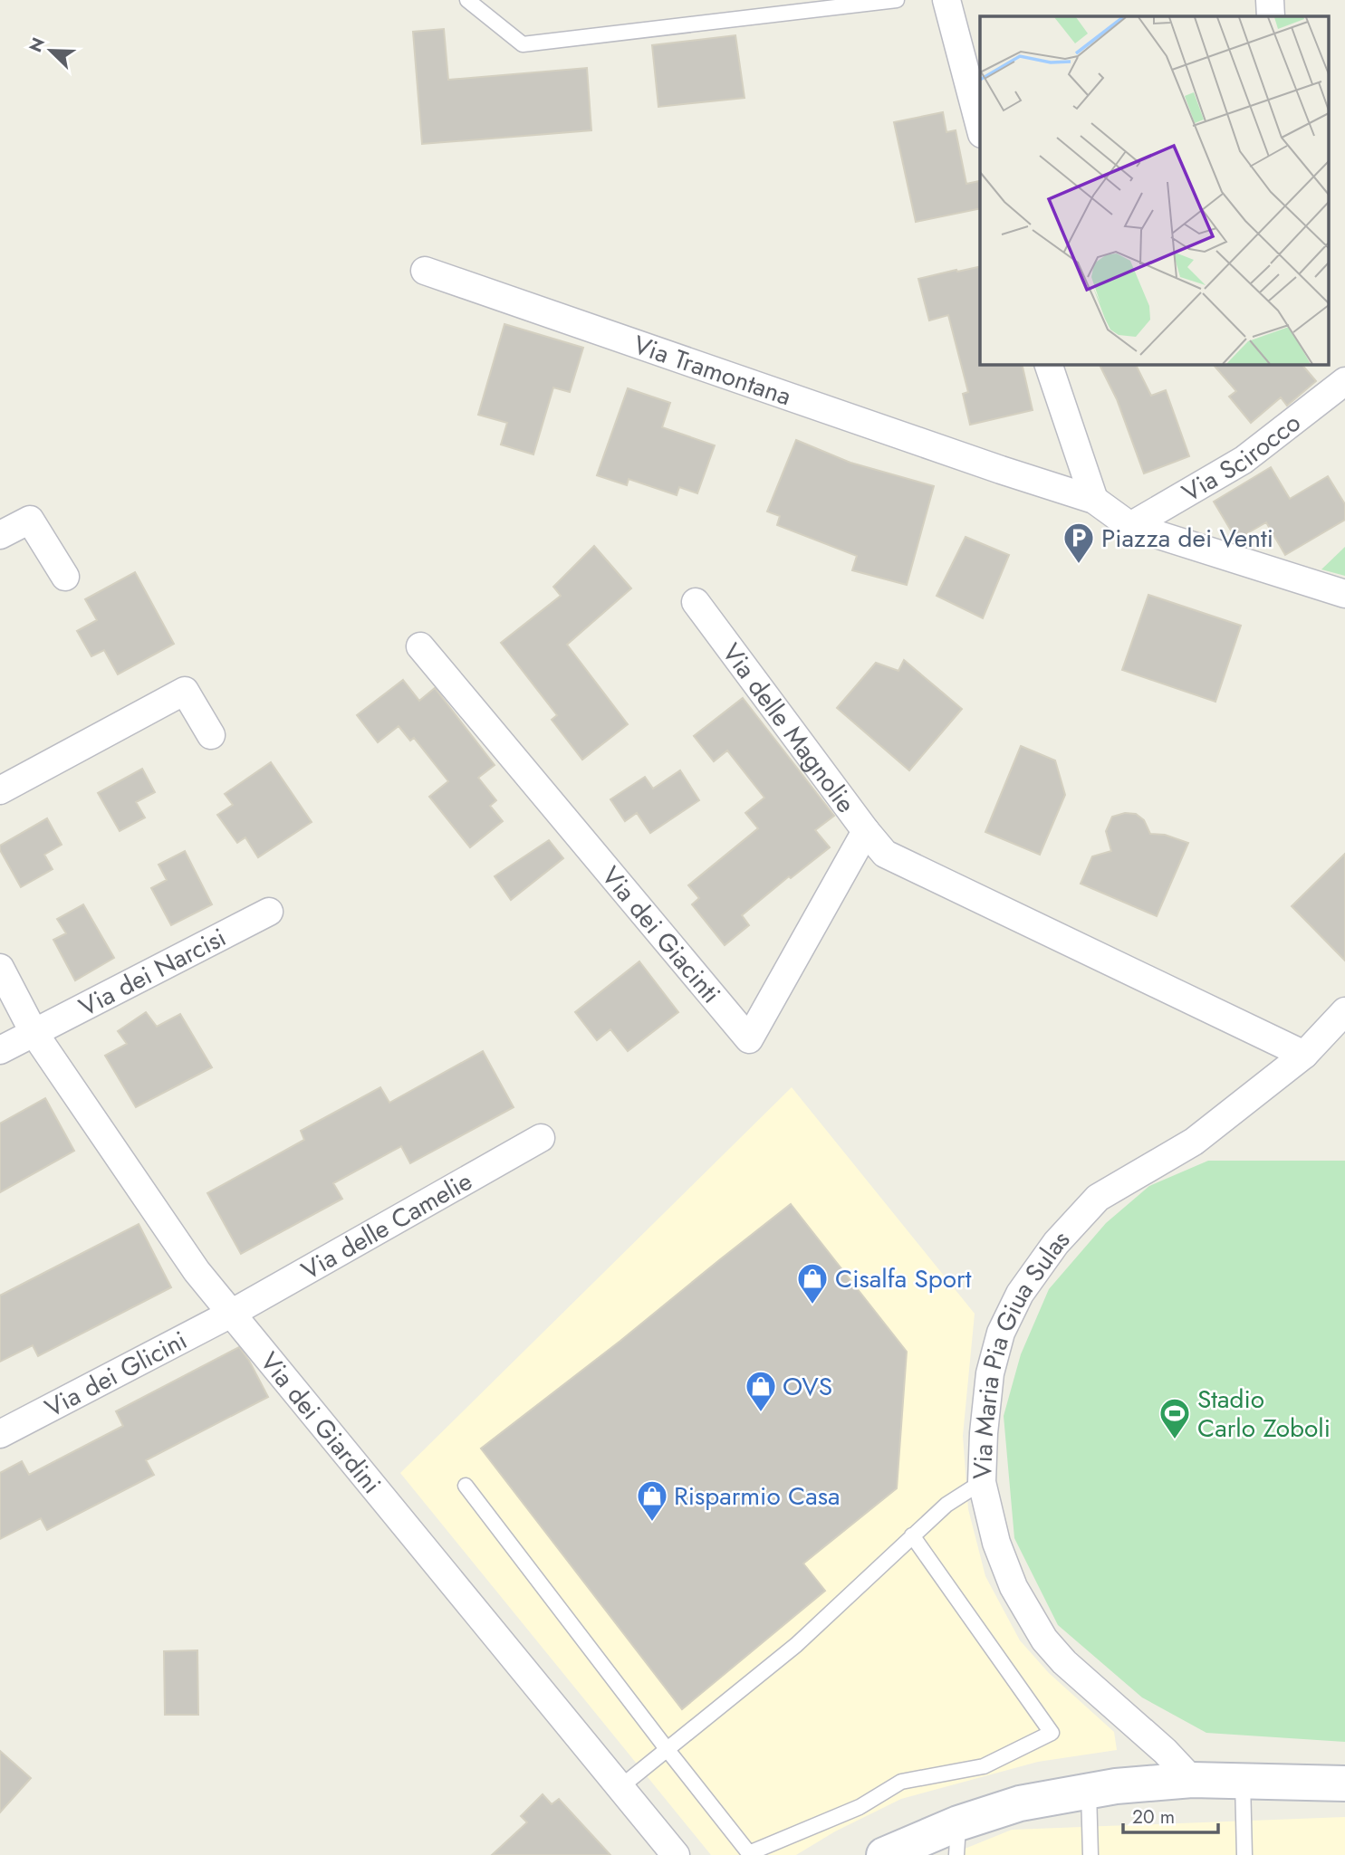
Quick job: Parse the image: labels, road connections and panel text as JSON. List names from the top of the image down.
{
  "streets": {
    "street": [
      "Via Tramontana",
      "Via Scirocco",
      "Via delle Magnolie",
      "Via dei Giacinti",
      "Via dei Narcisi",
      "Via delle Camelie",
      "Via Maria Pia Giua Sulas",
      "Via dei Glicini",
      "Via dei Giardini"
    ]
  },
  "crossings": [
    ["Via delle Magnolie", "Via dei Giacinti"],
    ["Via delle Magnolie", "Via Maria Pia Giua Sulas"],
    ["Via dei Narcisi", "Via dei Giardini"],
    ["Via delle Camelie", "Via dei Glicini"],
    ["Via delle Camelie", "Via dei Giardini"],
    ["Via dei Glicini", "Via dei Giardini"]
  ],
  "places": {
    "parking": ["Piazza dei Venti"],
    "shop": ["Cisalfa Sport", "OVS", "Risparmio Casa"],
    "sports": ["Stadio Carlo Zoboli"]
  },
  "scale_bar": "20 m",
  "north": "top left"
}
